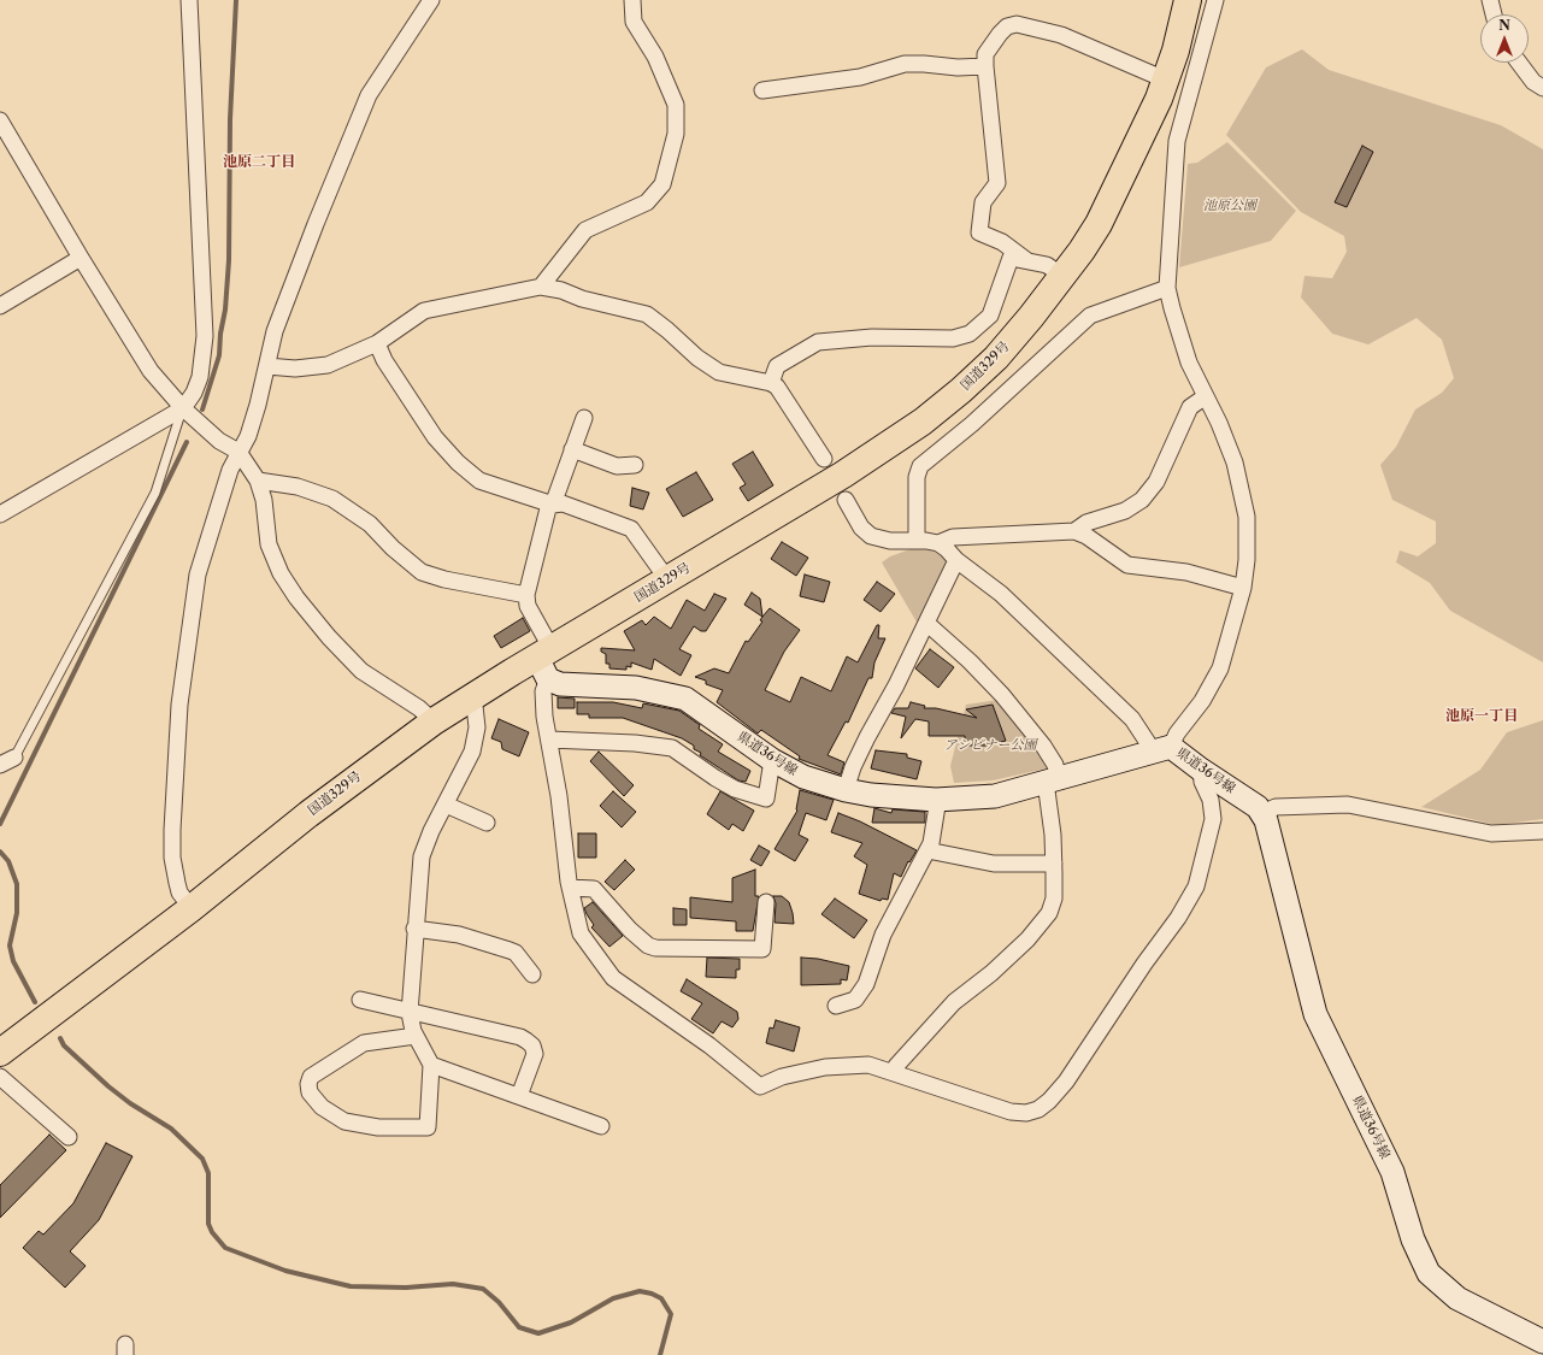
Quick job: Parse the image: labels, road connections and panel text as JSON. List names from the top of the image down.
{
  "streets": {
    "highway": ["国道329号"],
    "main road": ["県道36号線"]
  },
  "crossings": [
    ["国道329号", "県道36号線"]
  ],
  "districts": ["池原二丁目", "池原一丁目"],
  "parks": ["池原公園", "アシビナー公園"],
  "north": "top"
}
